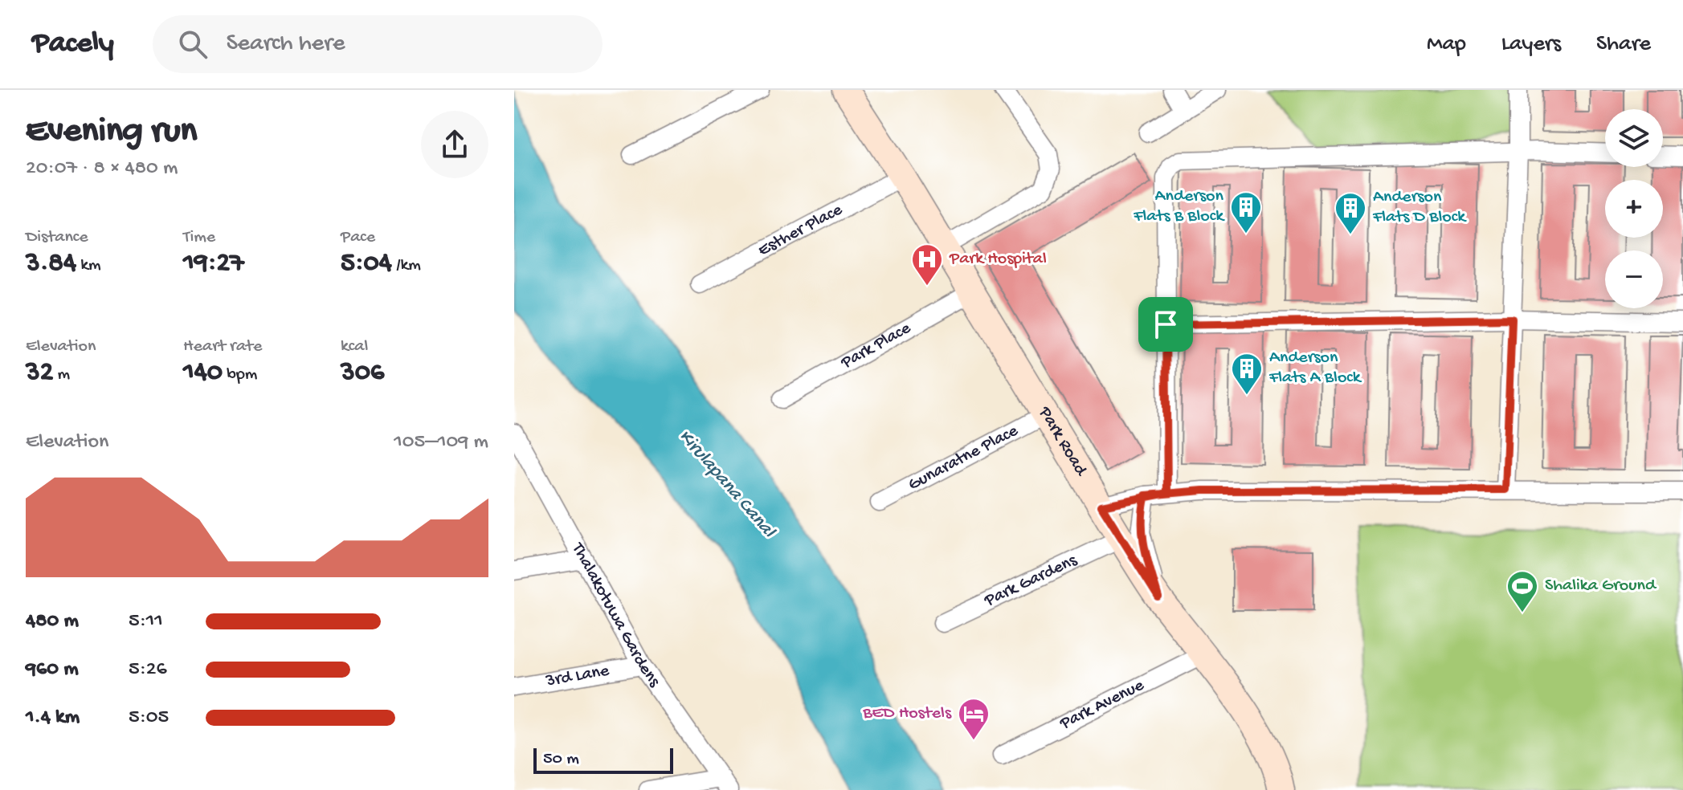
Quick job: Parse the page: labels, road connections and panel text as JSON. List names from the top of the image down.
{
  "streets": {
    "main road": ["Park Road"],
    "street": [
      "Esther Place",
      "Park Place",
      "Gunaratne Place",
      "Park Gardens",
      "Thalakotuwa Gardens",
      "3rd Lane",
      "Park Avenue"
    ]
  },
  "crossings": [
    ["Esther Place", "Park Road"],
    ["Park Place", "Park Road"],
    ["Park Road", "Gunaratne Place"],
    ["Park Road", "Park Gardens"],
    ["Park Road", "Park Avenue"],
    ["Thalakotuwa Gardens", "3rd Lane"]
  ],
  "water": ["Kirulapana Canal"],
  "places": {
    "building": ["Anderson Flats B Block", "Anderson Flats D Block", "Anderson Flats A Block"],
    "hospital": ["Park Hospital"],
    "sports": ["Shalika Ground"],
    "hotel": ["BED Hostels"]
  },
  "scale_bar": "50 m",
  "page": {
    "header": "Pacely",
    "search": "Search here",
    "nav": ["Map", "Layers", "Share"],
    "heading": ["Evening run", "20:07 · 8 × 480 m"],
    "map_buttons": ["+", "−"],
    "stats": [
      ["Distance", "3.84 km"],
      ["Time", "19:27"],
      ["Pace", "5:04 /km"],
      ["Elevation", "32 m"],
      ["Heart rate", "140 bpm"],
      ["kcal", "306"]
    ],
    "chart": ["Elevation", "105–109 m"],
    "list": [
      {
        "name": "480 m",
        "note": "5:11"
      },
      {
        "name": "960 m",
        "note": "5:26"
      },
      {
        "name": "1.4 km",
        "note": "5:05"
      }
    ],
    "scale": "50 m"
  }
}
